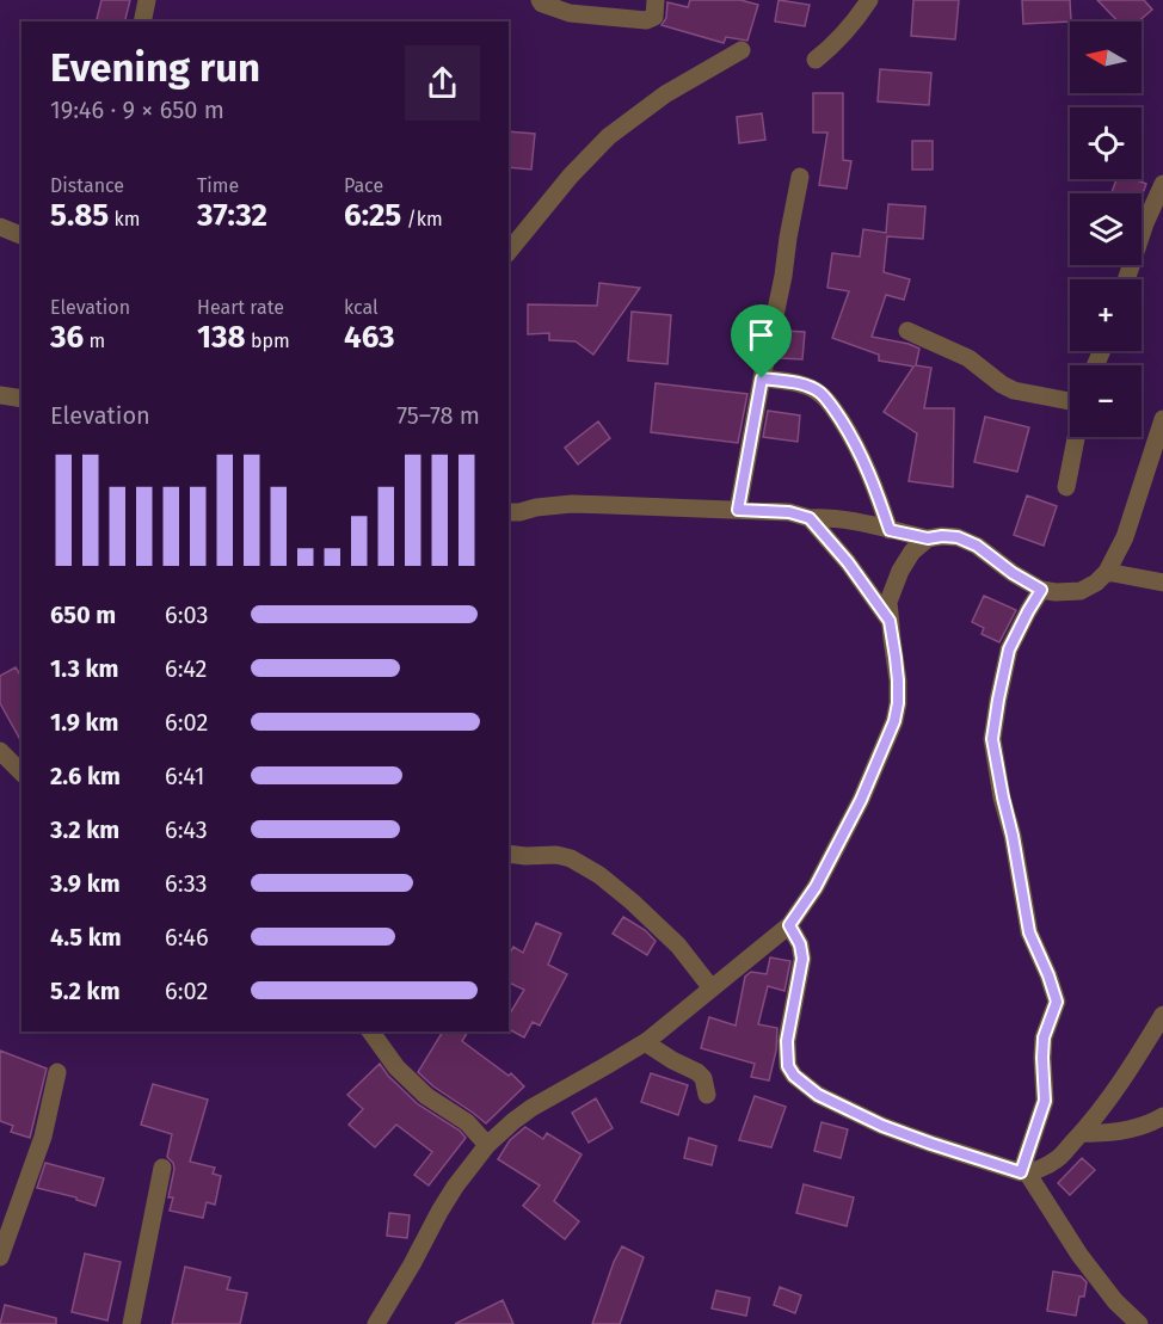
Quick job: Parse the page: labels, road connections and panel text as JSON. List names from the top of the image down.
{
  "north": "left",
  "page": {
    "map_buttons": ["+", "−"],
    "heading": ["Evening run", "19:46 · 9 × 650 m"],
    "stats": [
      ["Distance", "5.85 km"],
      ["Time", "37:32"],
      ["Pace", "6:25 /km"],
      ["Elevation", "36 m"],
      ["Heart rate", "138 bpm"],
      ["kcal", "463"]
    ],
    "chart": ["Elevation", "75–78 m"],
    "list": [
      {
        "name": "650 m",
        "note": "6:03"
      },
      {
        "name": "1.3 km",
        "note": "6:42"
      },
      {
        "name": "1.9 km",
        "note": "6:02"
      },
      {
        "name": "2.6 km",
        "note": "6:41"
      },
      {
        "name": "3.2 km",
        "note": "6:43"
      },
      {
        "name": "3.9 km",
        "note": "6:33"
      },
      {
        "name": "4.5 km",
        "note": "6:46"
      },
      {
        "name": "5.2 km",
        "note": "6:02"
      }
    ]
  }
}
